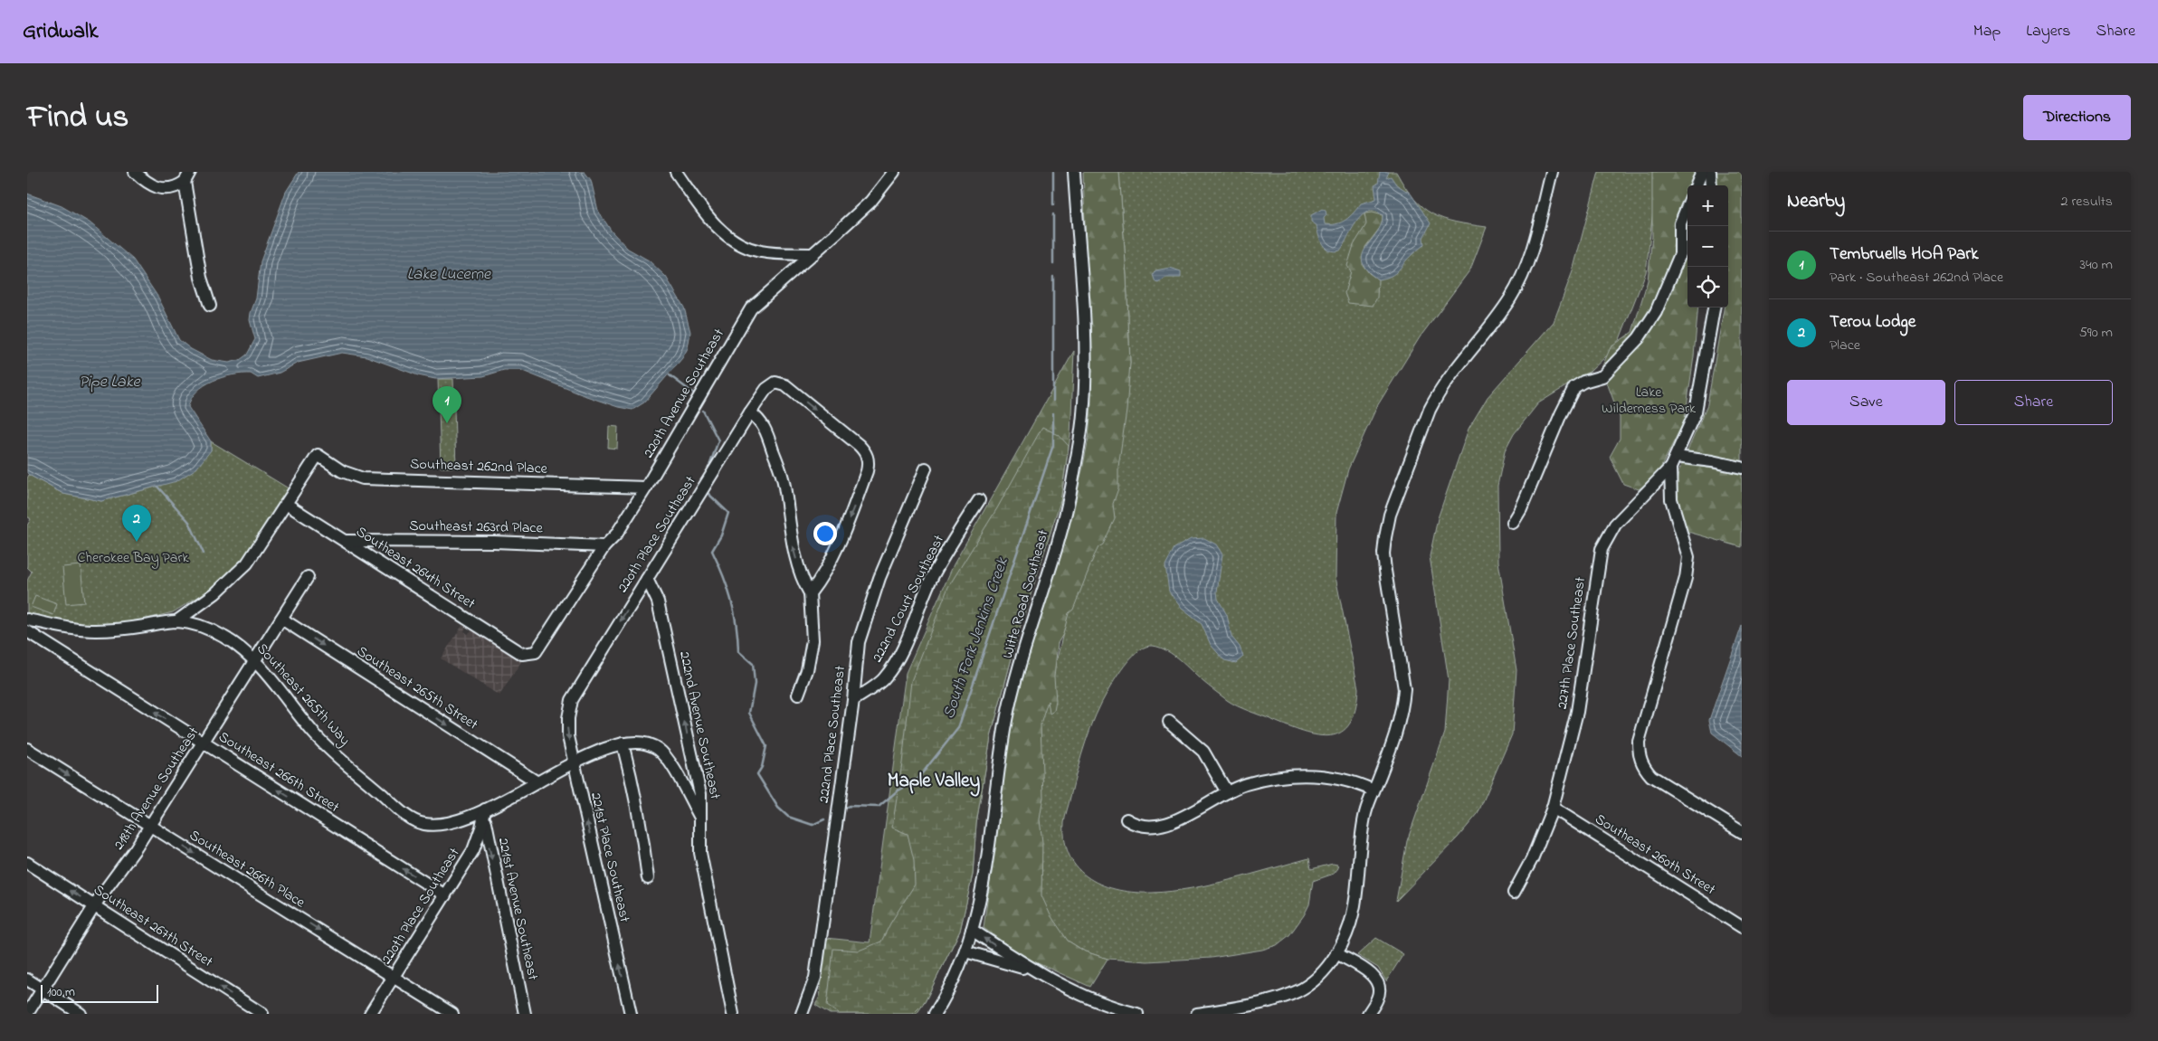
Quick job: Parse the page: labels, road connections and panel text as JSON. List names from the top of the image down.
{
  "streets": {
    "street": [
      "220th Avenue Southeast",
      "Southeast 262nd Place",
      "Southeast 263rd Place",
      "220th Place Southeast",
      "Southeast 264th Street",
      "Witte Road Southeast",
      "222nd Court Southeast",
      "227th Place Southeast",
      "Southeast 265th Street",
      "Southeast 265th Way",
      "222nd Avenue Southeast",
      "222nd Place Southeast",
      "Southeast 266th Street",
      "218th Avenue Southeast",
      "Southeast 260th Street",
      "221st Place Southeast",
      "Southeast 266th Place",
      "221st Avenue Southeast",
      "Southeast 267th Street"
    ]
  },
  "crossings": [
    ["220th Avenue Southeast", "Southeast 262nd Place"],
    ["220th Avenue Southeast", "Southeast 263rd Place"],
    ["220th Avenue Southeast", "Southeast 264th Street"],
    ["Southeast 262nd Place", "Southeast 264th Street"],
    ["Southeast 263rd Place", "Southeast 264th Street"],
    ["220th Place Southeast", "Southeast 265th Way"],
    ["220th Place Southeast", "222nd Avenue Southeast"],
    ["220th Place Southeast", "Southeast 266th Street"],
    ["220th Place Southeast", "221st Place Southeast"],
    ["220th Place Southeast", "Southeast 266th Place"],
    ["220th Place Southeast", "221st Avenue Southeast"],
    ["222nd Court Southeast", "222nd Place Southeast"],
    ["227th Place Southeast", "Southeast 260th Street"],
    ["Southeast 265th Street", "Southeast 265th Way"],
    ["Southeast 265th Street", "218th Avenue Southeast"],
    ["Southeast 265th Way", "222nd Avenue Southeast"],
    ["Southeast 265th Way", "218th Avenue Southeast"],
    ["Southeast 265th Way", "221st Place Southeast"],
    ["Southeast 265th Way", "221st Avenue Southeast"],
    ["Southeast 266th Street", "218th Avenue Southeast"],
    ["218th Avenue Southeast", "Southeast 266th Place"],
    ["218th Avenue Southeast", "Southeast 267th Street"]
  ],
  "one_way": [
    "Southeast 265th Street",
    "Southeast 266th Street",
    "Southeast 266th Place",
    "221st Avenue Southeast",
    "Southeast 267th Street"
  ],
  "districts": ["Maple Valley"],
  "water": ["Lake Lucerne", "Pipe Lake", "South Fork Jenkins Creek"],
  "parks": ["Lake Wilderness Park", "Cherokee Bay Park"],
  "scale_bar": "100 m",
  "page": {
    "header": "Gridwalk",
    "nav": ["Map", "Layers", "Share"],
    "title": "Find us",
    "buttons": [
      "Directions",
      ["Save", "Share"]
    ],
    "heading": ["Nearby", "2 results"],
    "map_buttons": ["+", "−"],
    "list": [
      {
        "mark": "1",
        "name": "Tembruells HOA Park",
        "note": "Park · Southeast 262nd Place",
        "value": "340 m"
      },
      {
        "mark": "2",
        "name": "Terou Lodge",
        "note": "Place",
        "value": "590 m"
      }
    ],
    "pins": ["1", "2"],
    "scale": "100 m"
  }
}
